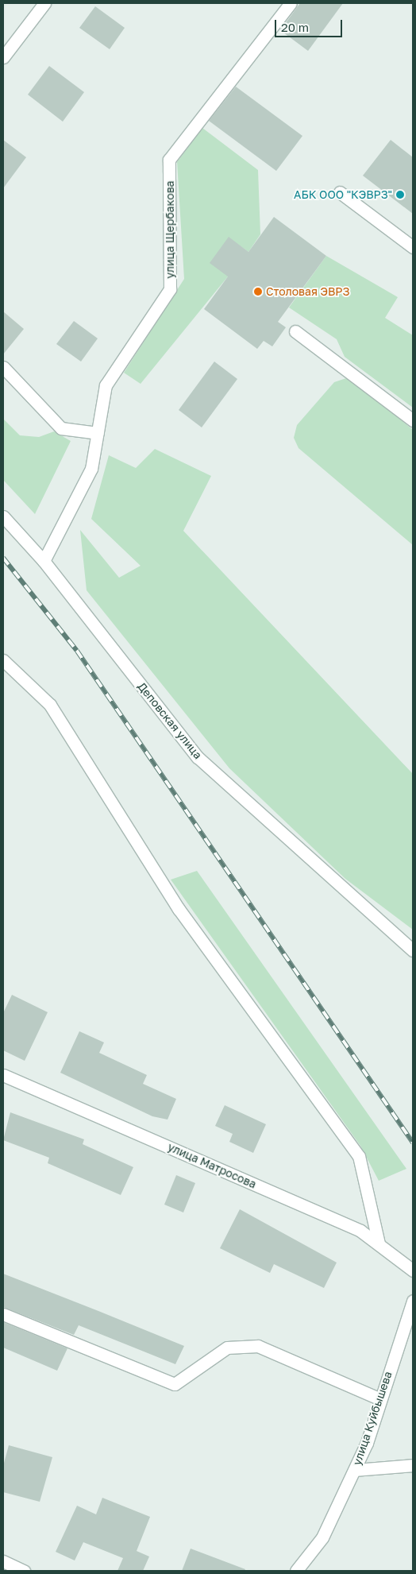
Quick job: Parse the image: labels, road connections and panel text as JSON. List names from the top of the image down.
{
  "streets": {
    "street": [
      "улица Щербакова",
      "Деповская улица",
      "улица Матросова",
      "улица Куйбышева"
    ]
  },
  "crossings": [
    ["улица Щербакова", "Деповская улица"]
  ],
  "places": ["АБК ООО \"КЭВРЗ\"", "Столовая ЭВРЗ"],
  "scale_bar": "20 m"
}
